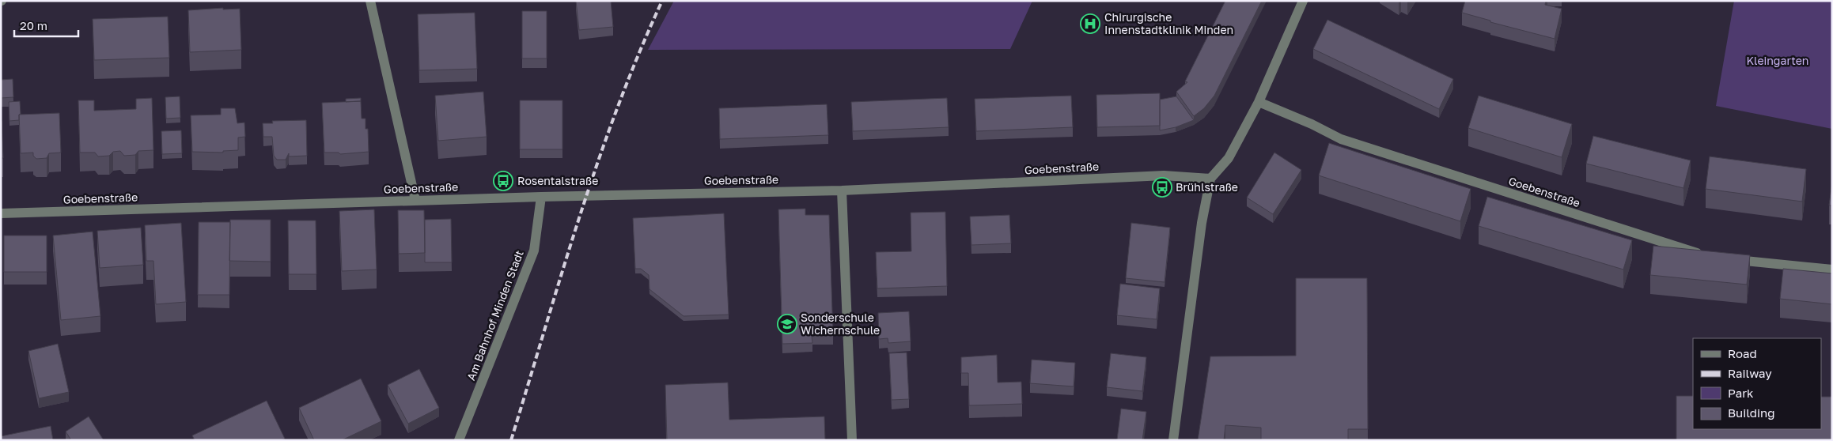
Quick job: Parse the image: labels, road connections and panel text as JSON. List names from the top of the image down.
{
  "streets": {
    "street": ["Goebenstraße", "Am Bahnhof Minden Stadt"]
  },
  "crossings": [
    ["Goebenstraße", "Am Bahnhof Minden Stadt"]
  ],
  "parks": ["Kleingarten"],
  "places": {
    "hospital": ["Chirurgische Innenstadtklinik Minden"],
    "bus stop": ["Rosentalstraße", "Brühlstraße"],
    "school or university": ["Sonderschule Wichernschule"]
  },
  "legend": [
    "Road",
    "Railway",
    "Park",
    "Building"
  ],
  "scale_bar": "20 m"
}
